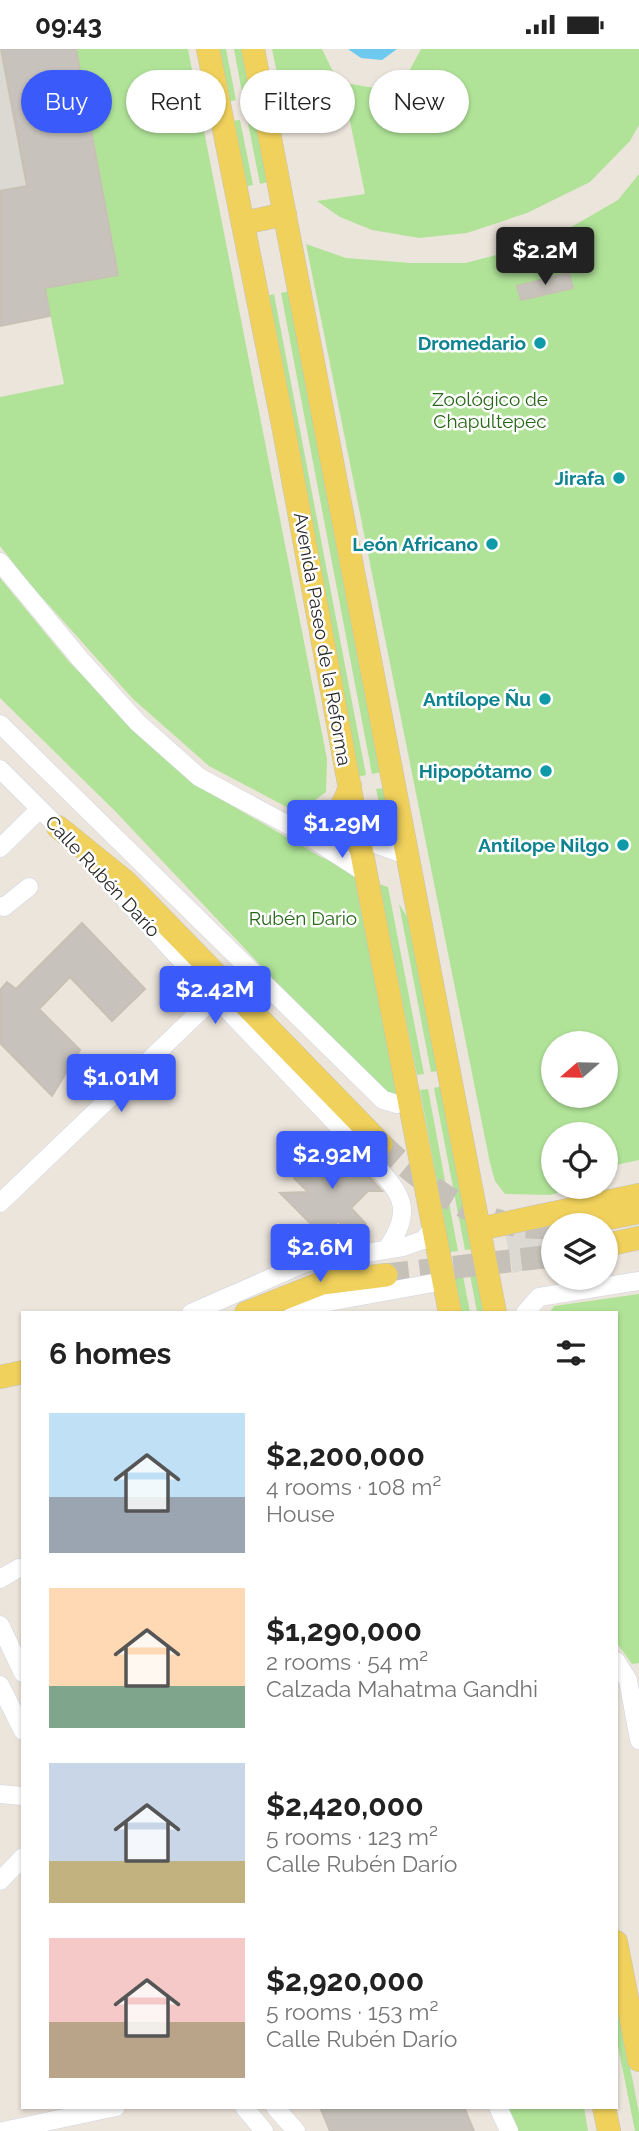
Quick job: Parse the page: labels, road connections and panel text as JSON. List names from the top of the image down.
{
  "streets": {
    "main road": ["Avenida Paseo de la Reforma"],
    "street": ["Calle Rubén Darío"]
  },
  "crossings": [
    ["Avenida Paseo de la Reforma", "Calle Rubén Darío"]
  ],
  "parks": ["Zoológico de Chapultepec", "Rubén Dario"],
  "places": [
    "Dromedario",
    "Jirafa",
    "León Africano",
    "Antílope Ñu",
    "Hipopótamo",
    "Antílope Nilgo"
  ],
  "north": "left",
  "page": {
    "status": "09:43",
    "chip": [
      "Buy",
      "Rent",
      "Filters",
      "New"
    ],
    "price": [
      "$2.2M",
      "$1.29M",
      "$2.42M",
      "$1.01M",
      "$2.92M",
      "$2.6M"
    ],
    "heading": "6 homes",
    "list": [
      {
        "name": "$2,200,000",
        "note": "4 rooms · 108 m² · House"
      },
      {
        "name": "$1,290,000",
        "note": "2 rooms · 54 m² · Calzada Mahatma Gandhi"
      },
      {
        "name": "$2,420,000",
        "note": "5 rooms · 123 m² · Calle Rubén Darío"
      },
      {
        "name": "$2,920,000",
        "note": "5 rooms · 153 m² · Calle Rubén Darío"
      }
    ]
  }
}
